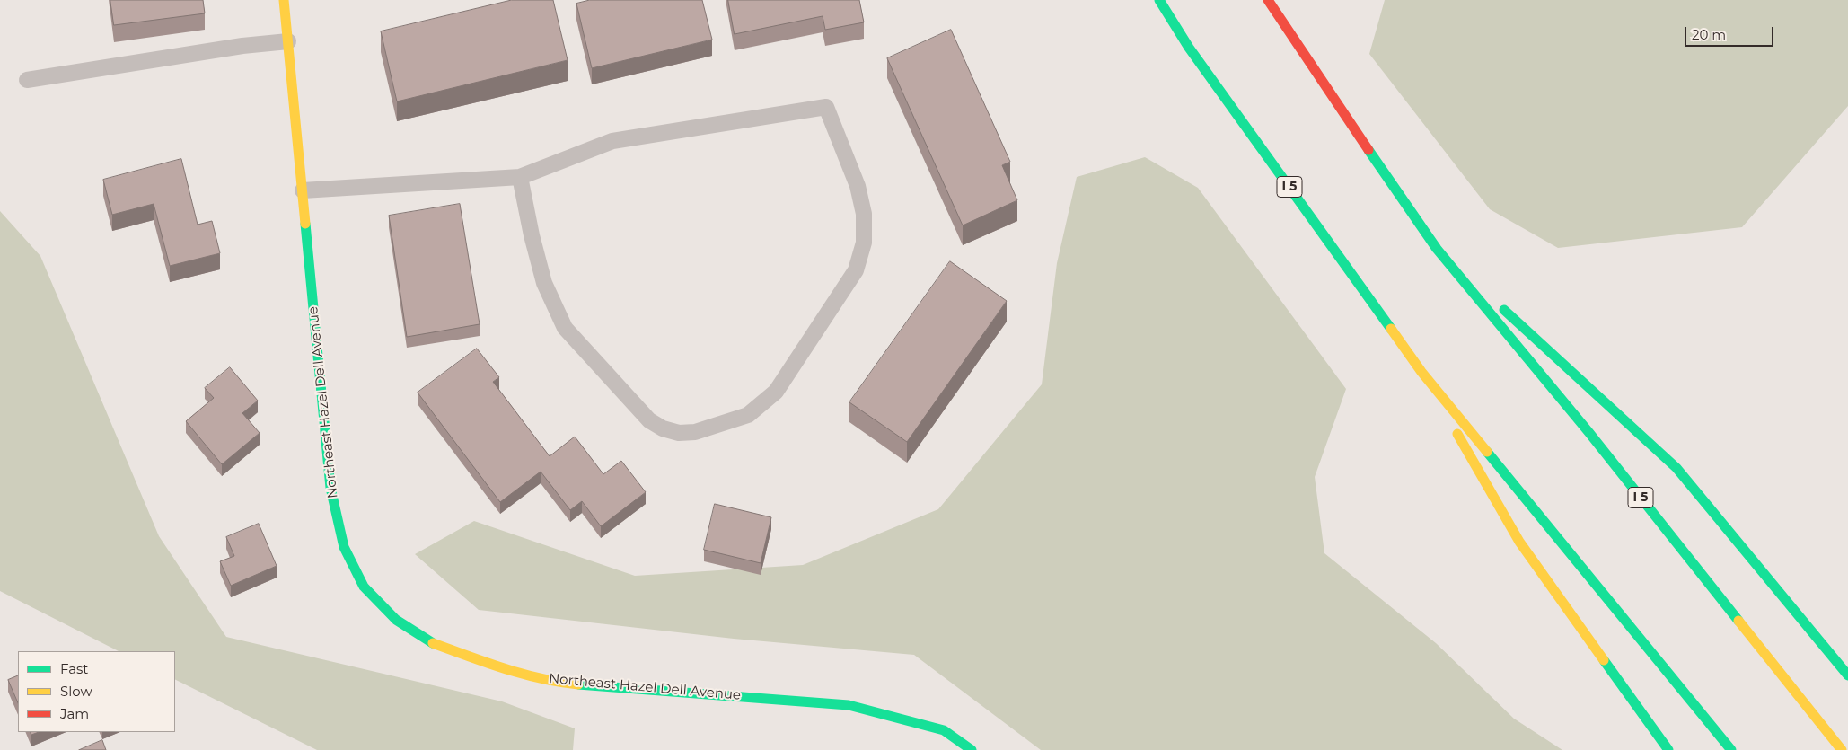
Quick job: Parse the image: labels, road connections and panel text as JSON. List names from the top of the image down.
{
  "streets": {
    "main road": ["I 5", "Northeast Hazel Dell Avenue"]
  },
  "legend": ["Fast", "Slow", "Jam"],
  "scale_bar": "20 m"
}
